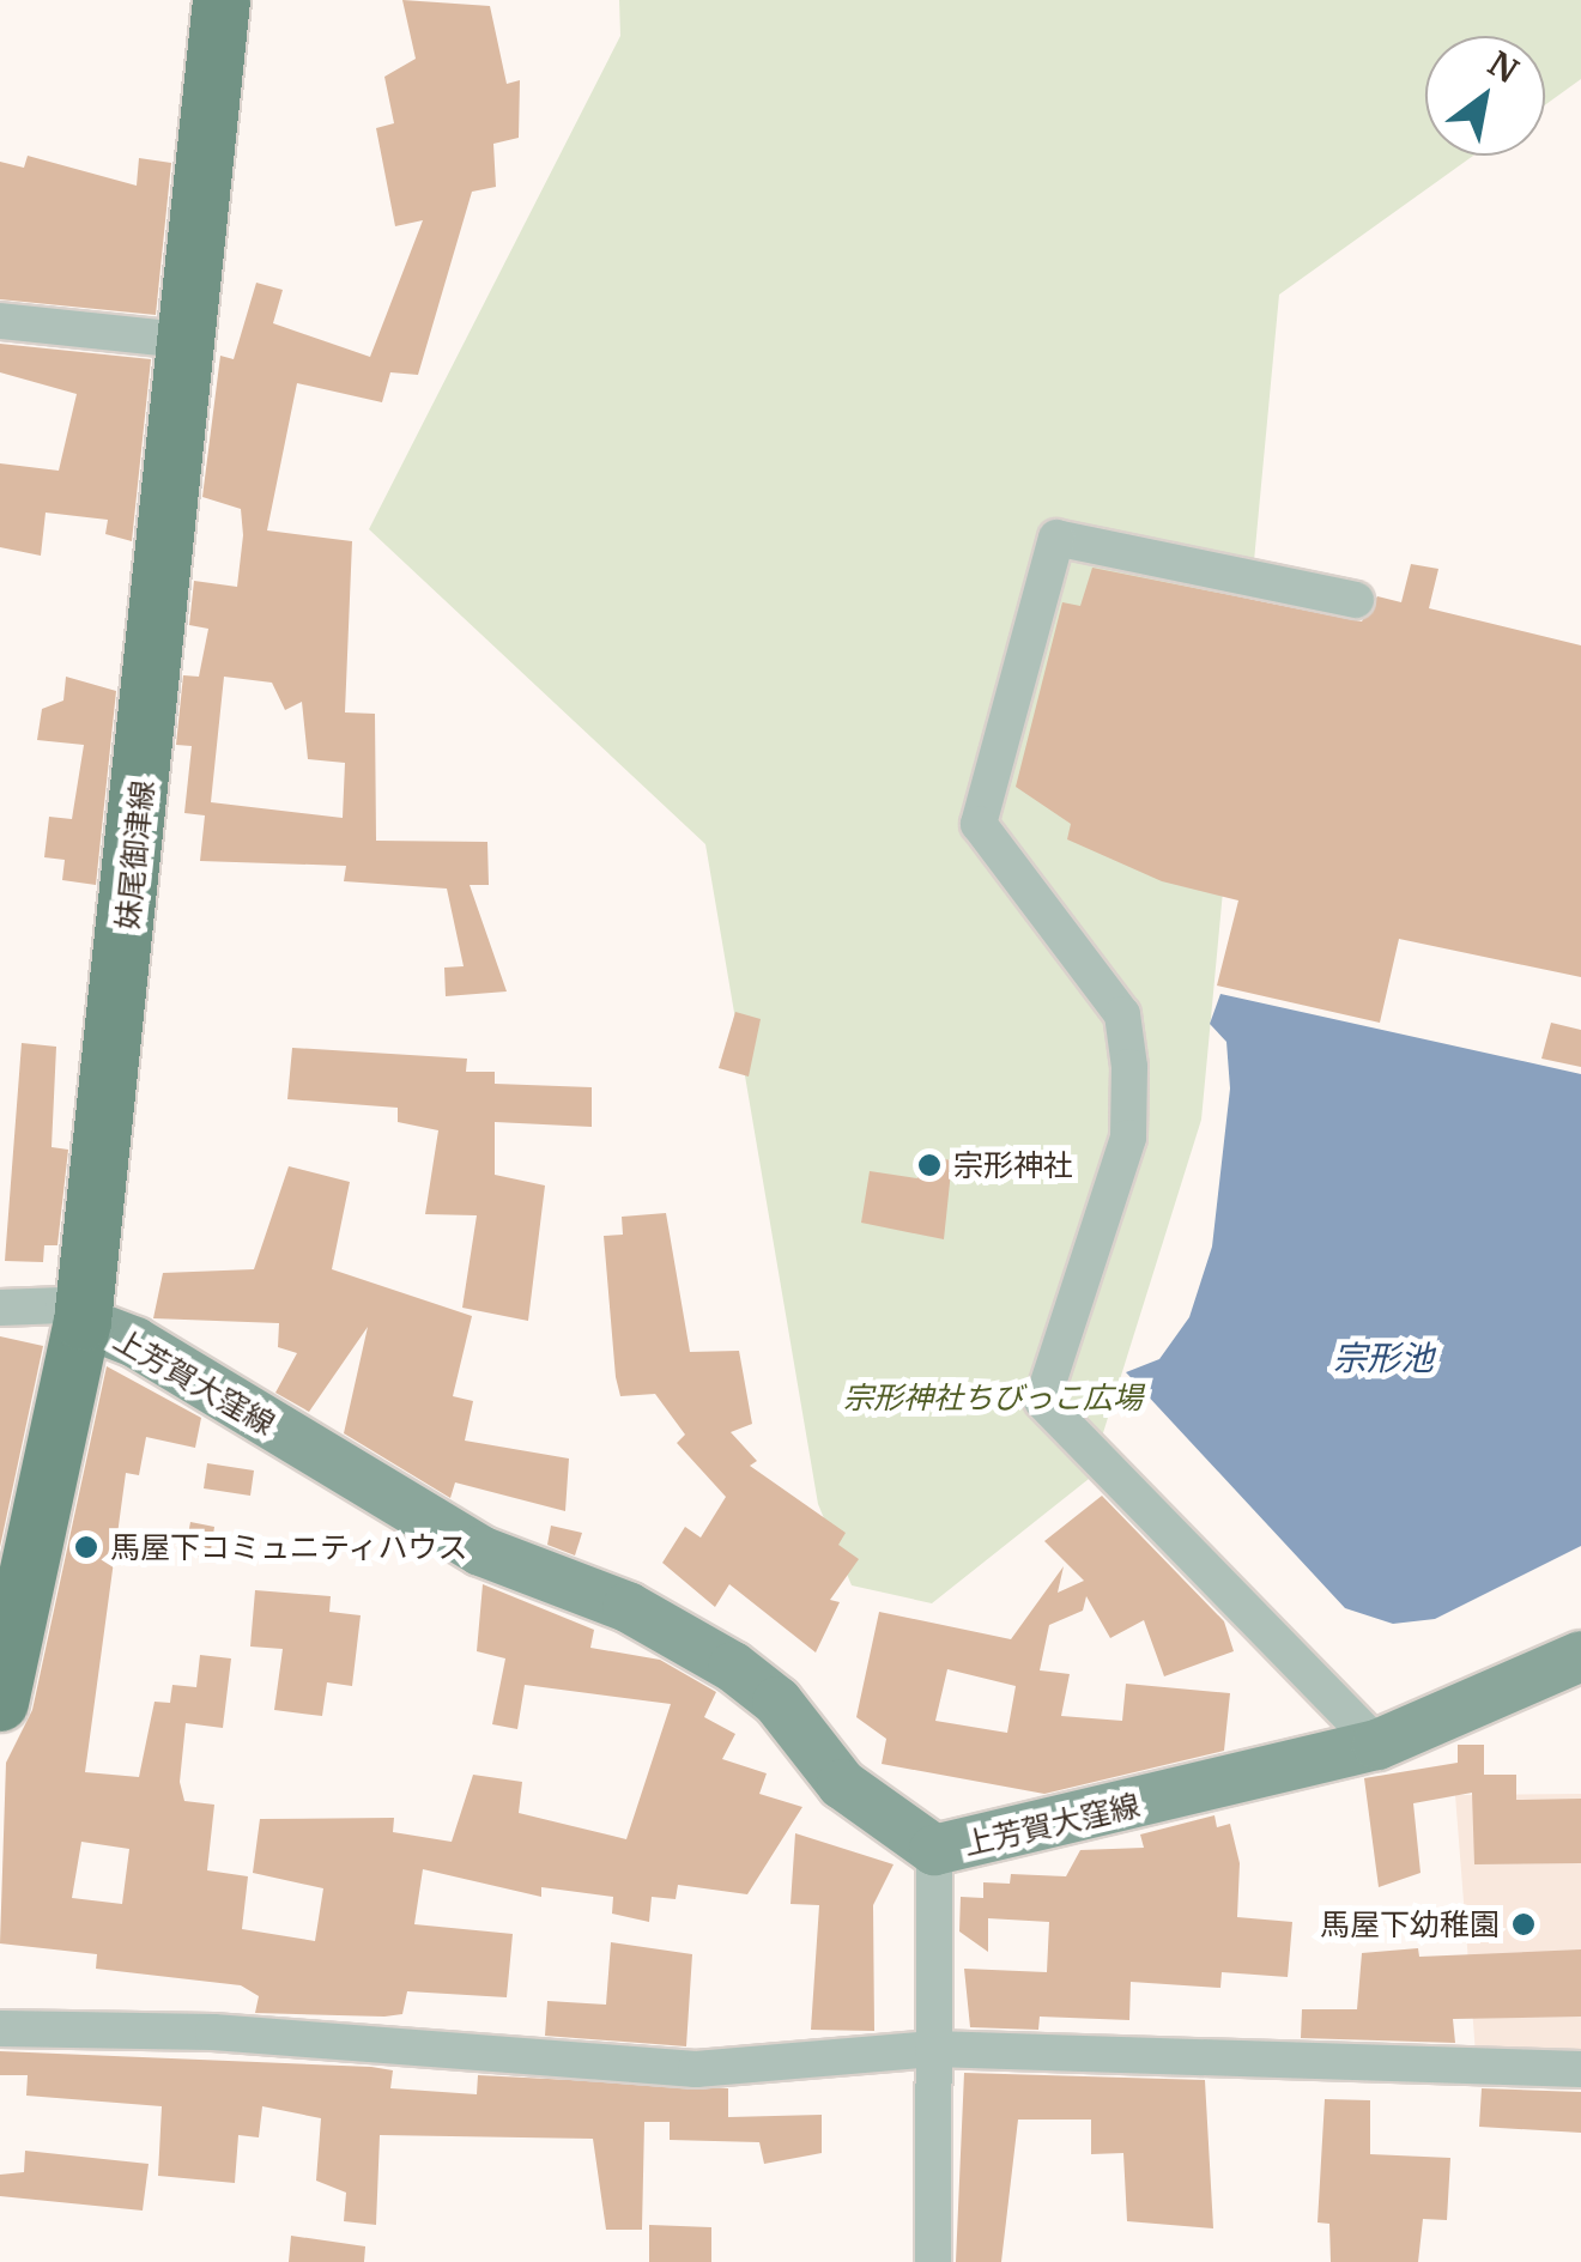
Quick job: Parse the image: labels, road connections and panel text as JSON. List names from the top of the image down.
{
  "streets": {
    "main road": ["妹尾御津線", "上芳賀大窪線"]
  },
  "crossings": [
    ["妹尾御津線", "上芳賀大窪線"]
  ],
  "water": ["宗形池"],
  "parks": ["宗形神社ちびっこ広場"],
  "places": ["宗形神社", "馬屋下コミュニティハウス", "馬屋下幼稚園"],
  "north": "top right"
}
